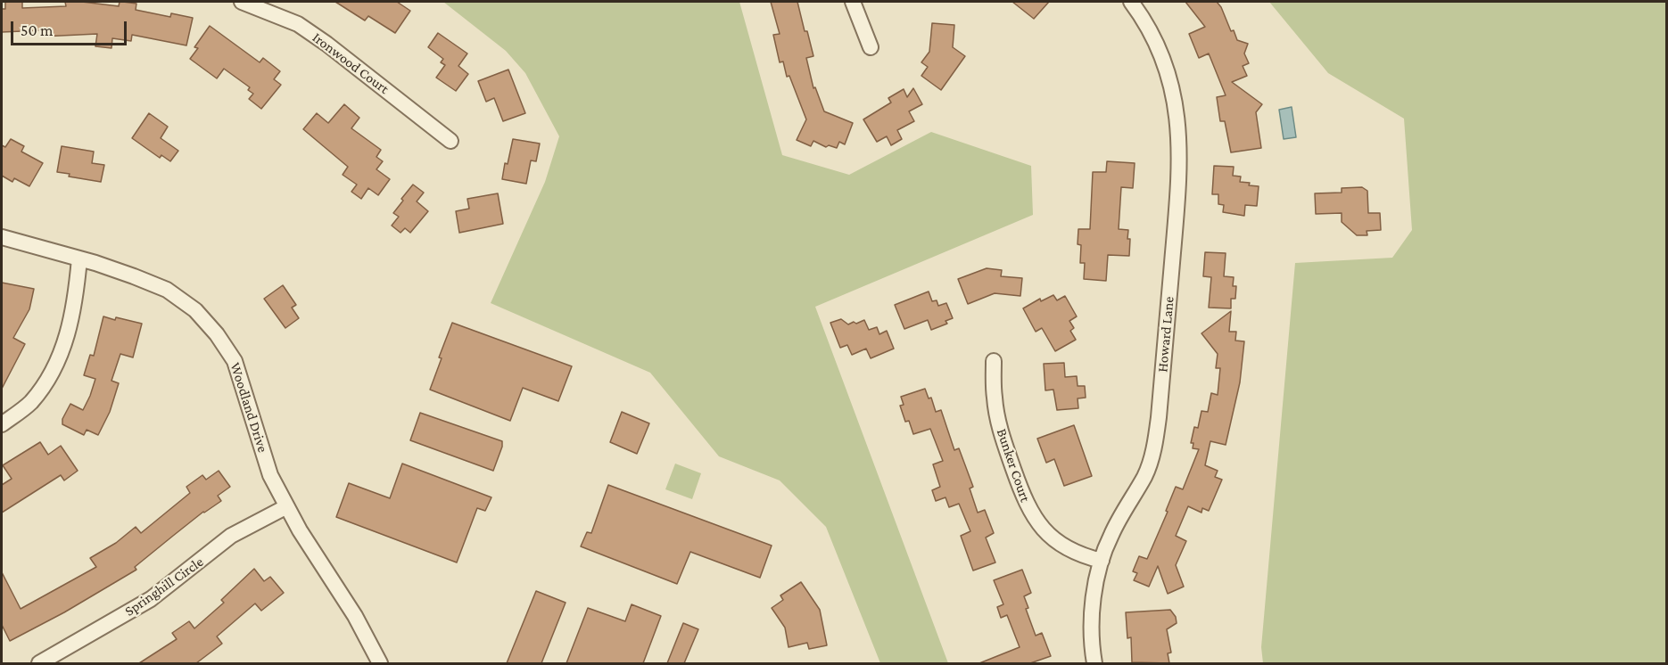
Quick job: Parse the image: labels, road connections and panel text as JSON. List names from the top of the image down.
{
  "streets": {
    "street": [
      "Ironwood Court",
      "Howard Lane",
      "Woodland Drive",
      "Bunker Court",
      "Springhill Circle"
    ]
  },
  "crossings": [
    ["Howard Lane", "Bunker Court"],
    ["Woodland Drive", "Springhill Circle"]
  ],
  "scale_bar": "50 m"
}
